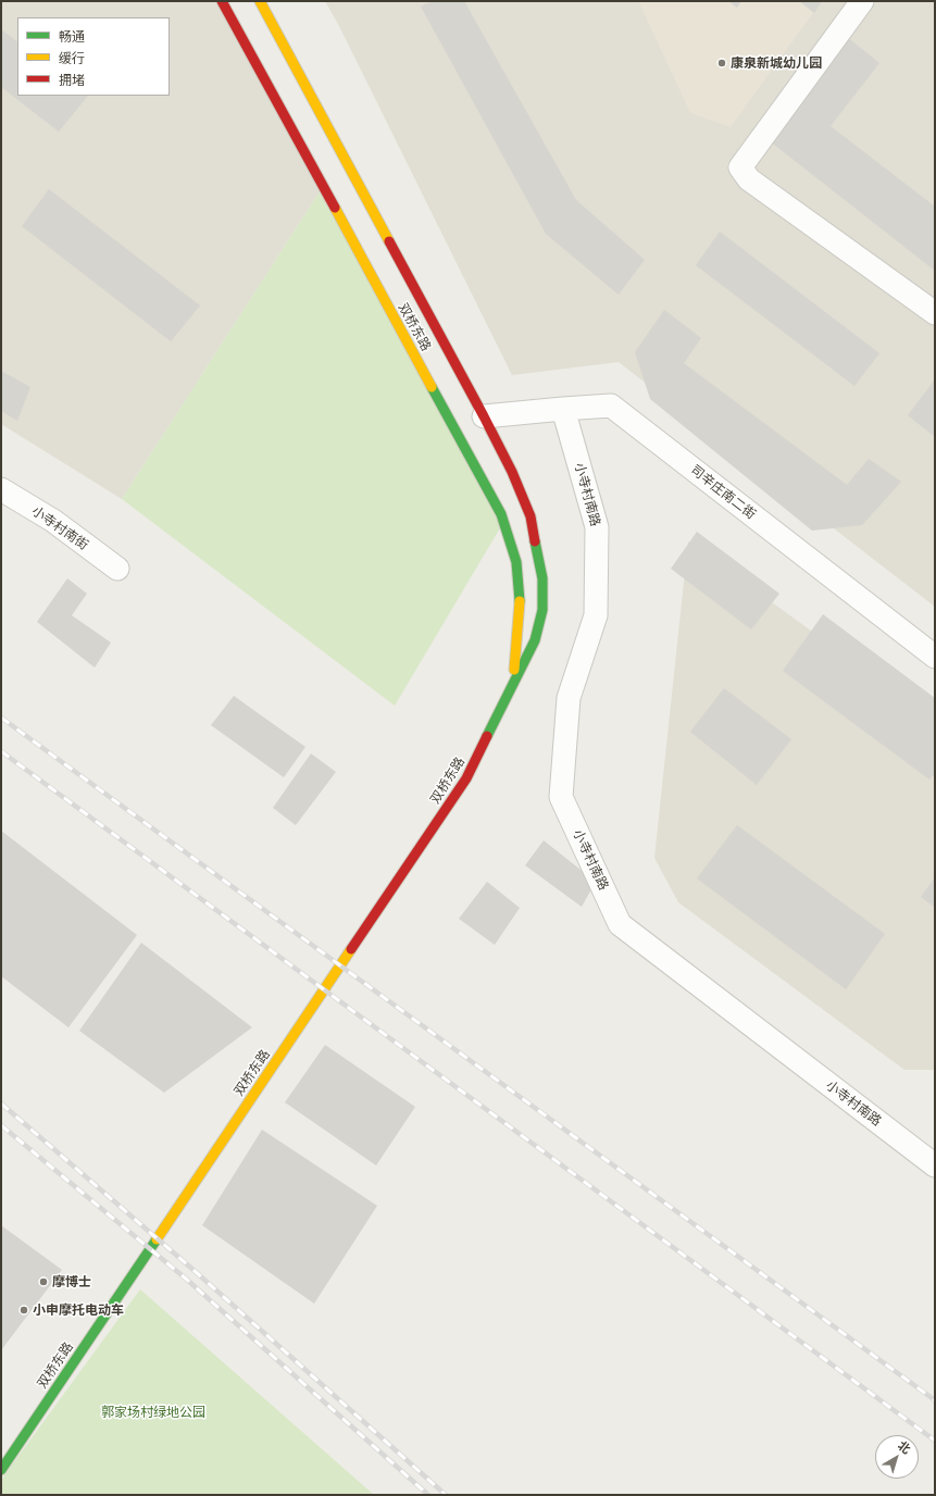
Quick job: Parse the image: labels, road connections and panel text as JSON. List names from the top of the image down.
{
  "streets": {
    "street": [
      "双桥东路",
      "司辛庄南二街",
      "小寺村南路",
      "小寺村南街"
    ]
  },
  "crossings": [
    ["双桥东路", "司辛庄南二街"],
    ["司辛庄南二街", "小寺村南路"]
  ],
  "parks": ["郭家场村绿地公园"],
  "places": ["康泉新城幼儿园", "摩博士", "小申摩托电动车"],
  "legend": ["畅通", "缓行", "拥堵"],
  "north": "top right"
}
